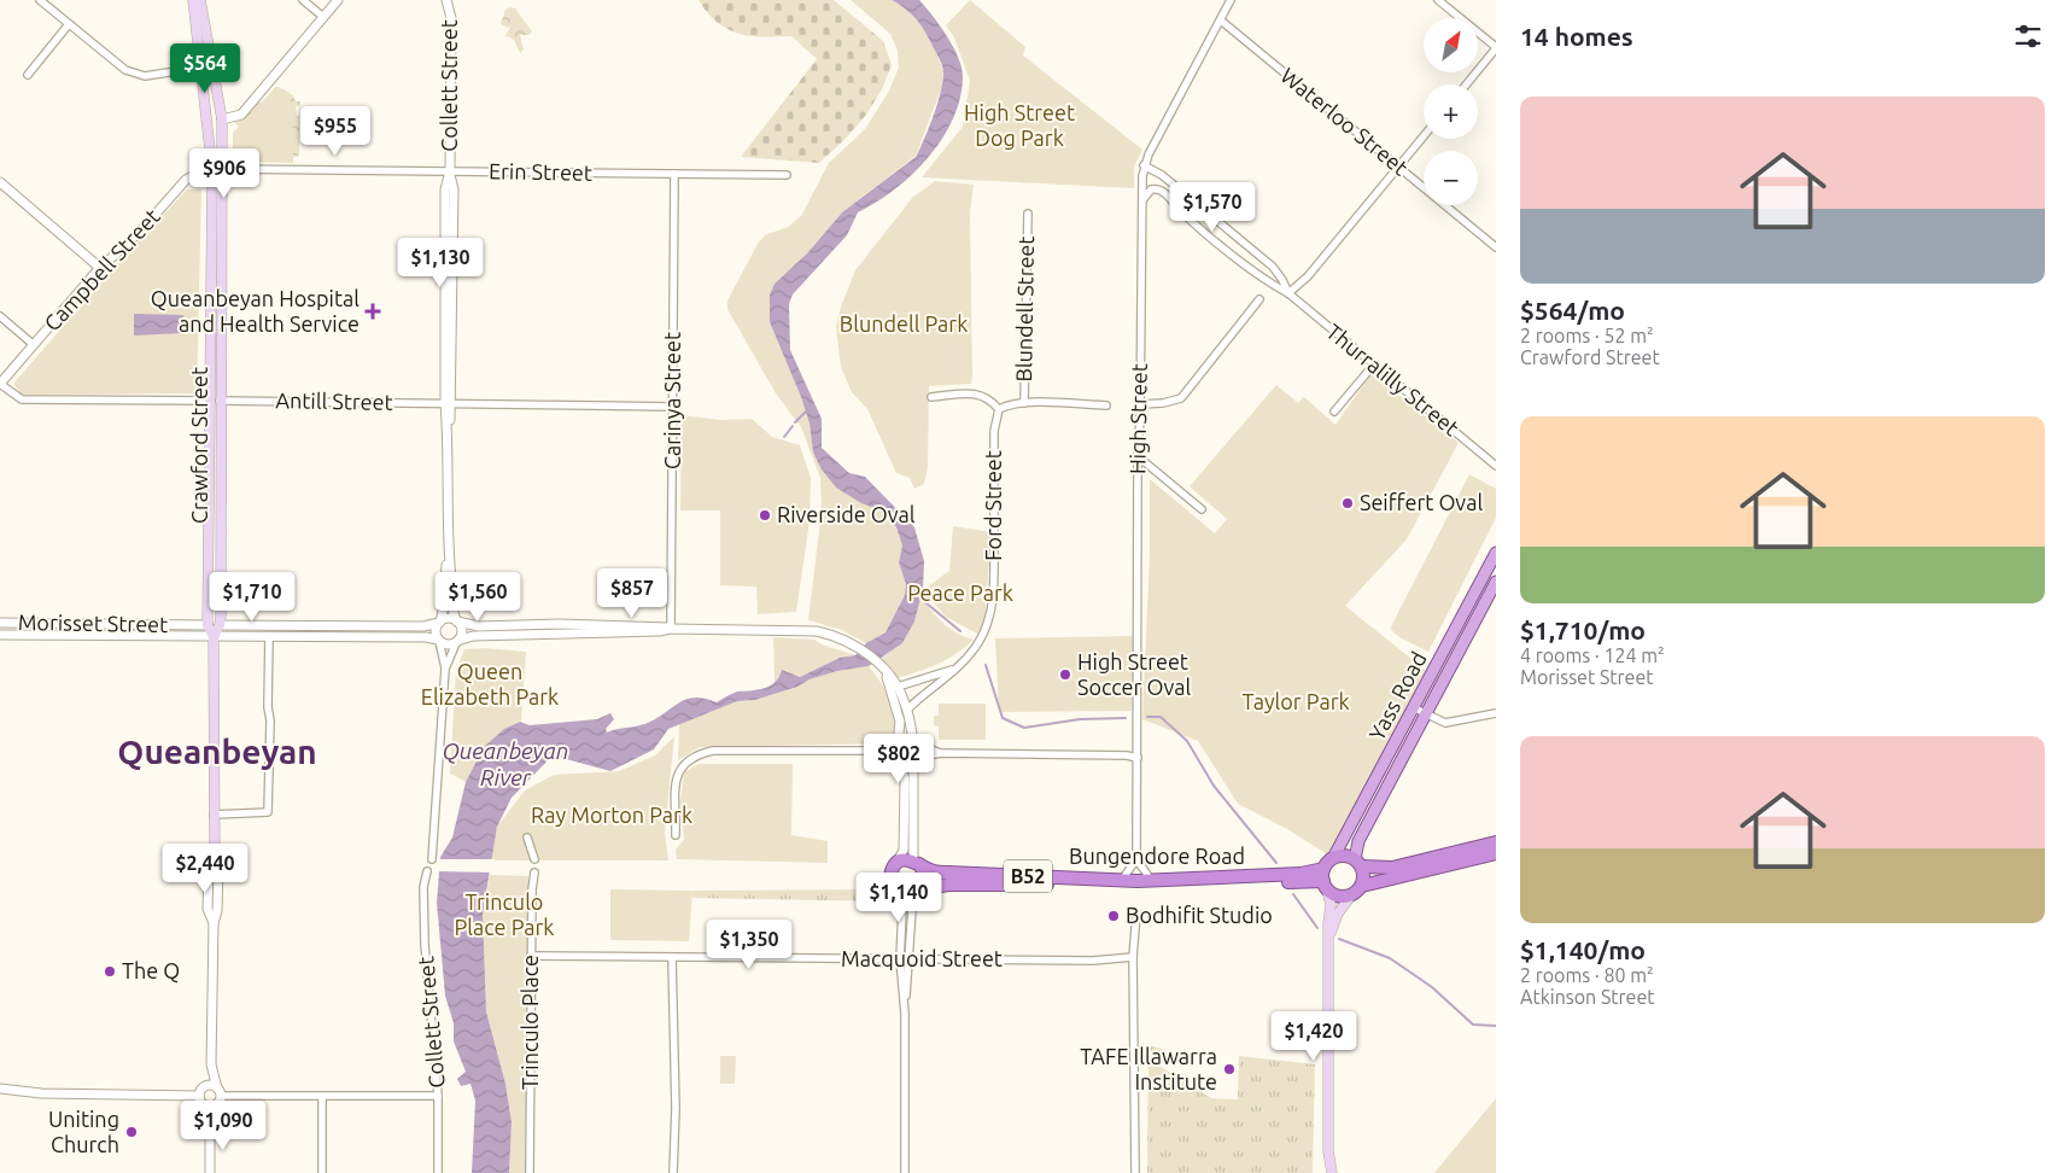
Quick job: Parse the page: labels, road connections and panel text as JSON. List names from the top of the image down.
{
  "streets": {
    "highway": ["Bungendore Road", "B52"],
    "main road": ["Crawford Street", "Morisset Street", "Yass Road"],
    "street": [
      "Collett Street",
      "Waterloo Street",
      "Erin Street",
      "Campbell Street",
      "Blundell Street",
      "Thurralilly Street",
      "Carinya Street",
      "Antill Street",
      "High Street",
      "Ford Street",
      "Macquoid Street",
      "Trinculo Place"
    ]
  },
  "crossings": [
    ["Collett Street", "Erin Street"],
    ["Collett Street", "Antill Street"],
    ["Collett Street", "Morisset Street"],
    ["Waterloo Street", "High Street"],
    ["Erin Street", "Campbell Street"],
    ["Erin Street", "Carinya Street"],
    ["Erin Street", "Crawford Street"],
    ["Campbell Street", "Antill Street"],
    ["Campbell Street", "Crawford Street"],
    ["Thurralilly Street", "High Street"],
    ["Carinya Street", "Antill Street"],
    ["Antill Street", "Crawford Street"],
    ["Crawford Street", "Morisset Street"],
    ["Yass Road", "Bungendore Road"],
    ["Yass Road", "B52"],
    ["Bungendore Road", "B52"],
    ["Macquoid Street", "Trinculo Place"]
  ],
  "districts": ["Queanbeyan"],
  "water": ["Queanbeyan River"],
  "parks": [
    "High Street Dog Park",
    "Blundell Park",
    "Peace Park",
    "Queen Elizabeth Park",
    "Taylor Park",
    "Ray Morton Park",
    "Trinculo Place Park"
  ],
  "places": {
    "health": ["Queanbeyan Hospital and Health Service"],
    "other": [
      "Seiffert Oval",
      "Riverside Oval",
      "High Street Soccer Oval",
      "Bodhifit Studio",
      "The Q",
      "TAFE Illawarra Institute",
      "Uniting Church"
    ]
  },
  "north": "top right",
  "page": {
    "heading": "14 homes",
    "map_buttons": ["+", "−"],
    "price": [
      "$564",
      "$955",
      "$906",
      "$1,570",
      "$1,130",
      "$857",
      "$1,710",
      "$1,560",
      "$802",
      "$2,440",
      "$1,140",
      "$1,350",
      "$1,420",
      "$1,090"
    ],
    "list": [
      {
        "name": "$564/mo",
        "note": "2 rooms · 52 m² · Crawford Street"
      },
      {
        "name": "$1,710/mo",
        "note": "4 rooms · 124 m² · Morisset Street"
      },
      {
        "name": "$1,140/mo",
        "note": "2 rooms · 80 m² · Atkinson Street"
      }
    ]
  }
}
